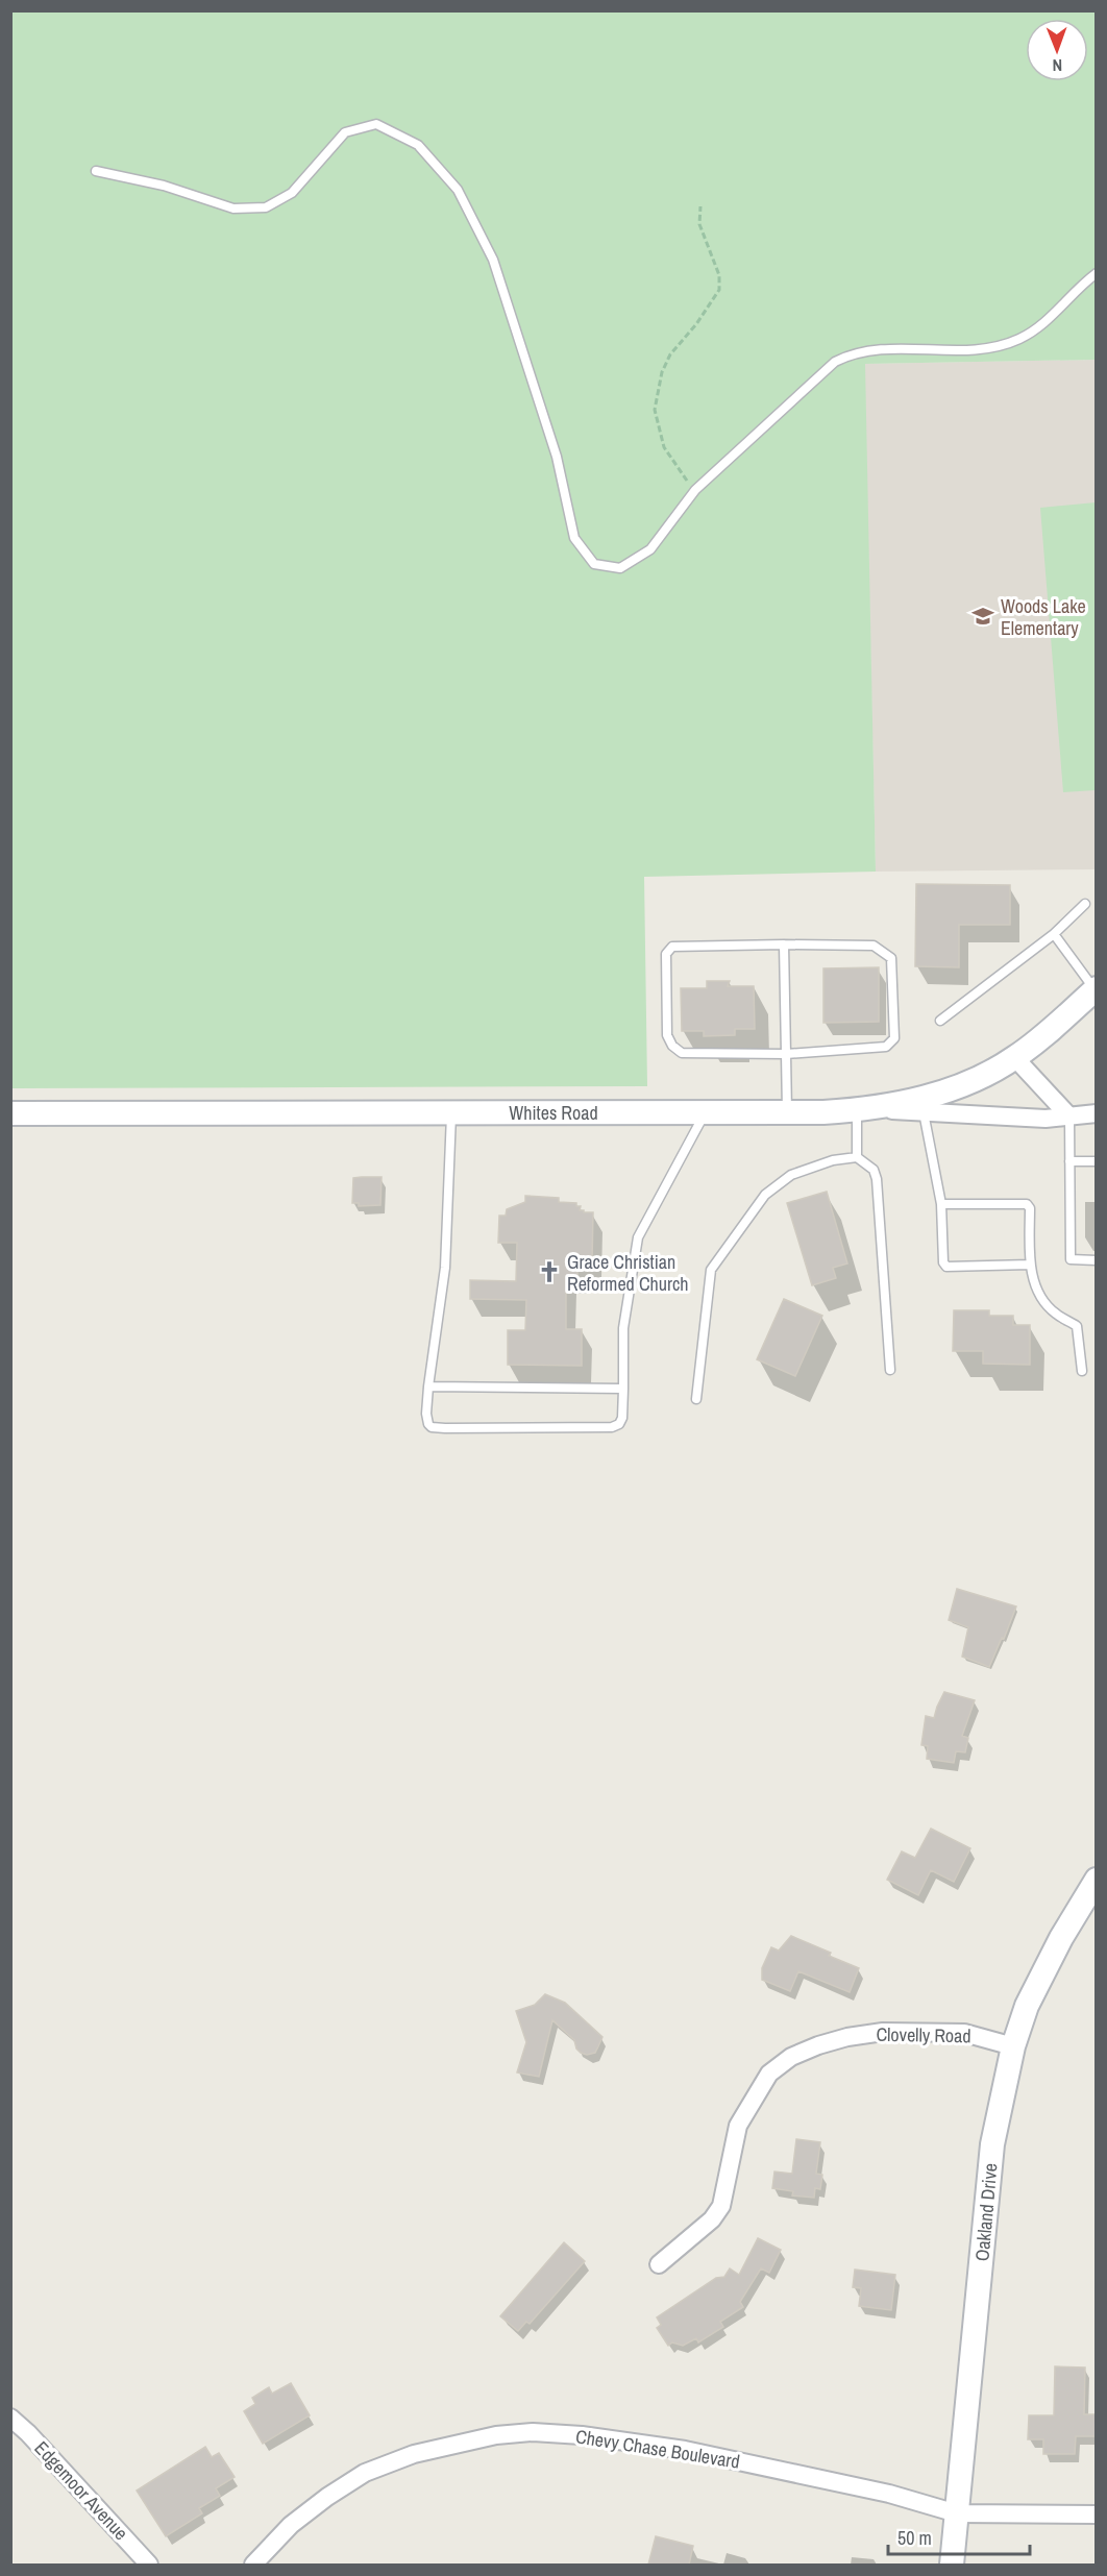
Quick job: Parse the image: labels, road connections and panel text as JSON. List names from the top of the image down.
{
  "streets": {
    "street": [
      "Whites Road",
      "Clovelly Road",
      "Oakland Drive",
      "Chevy Chase Boulevard",
      "Edgemoor Avenue"
    ]
  },
  "crossings": [
    ["Clovelly Road", "Oakland Drive"],
    ["Oakland Drive", "Chevy Chase Boulevard"]
  ],
  "places": {
    "school or university": ["Woods Lake Elementary"],
    "church": ["Grace Christian Reformed Church"]
  },
  "scale_bar": "50 m",
  "north": "bottom"
}
